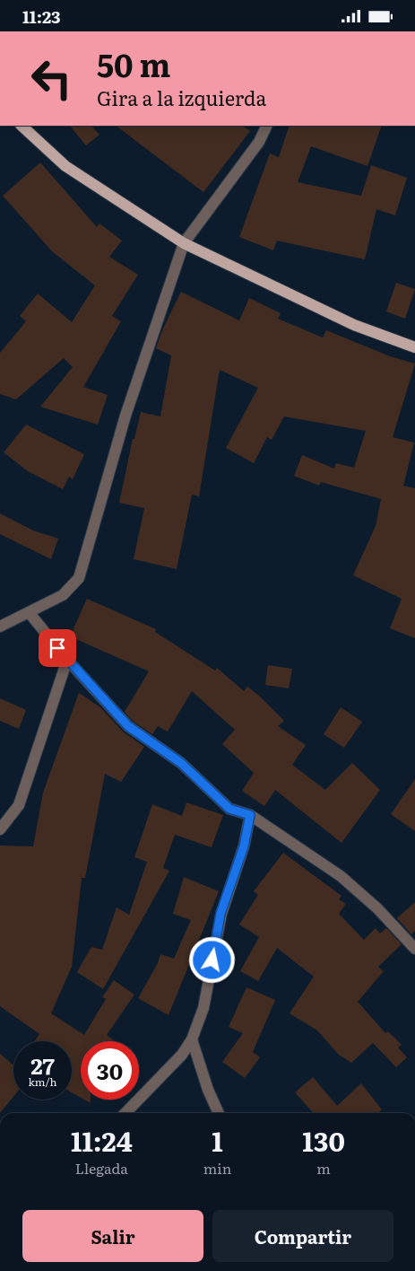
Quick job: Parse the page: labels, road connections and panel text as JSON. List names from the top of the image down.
{
  "page": {
    "status": "11:23",
    "turn": ["50 m", "Gira a la izquierda"],
    "speed": "27 km/h",
    "limit": "30",
    "eta": [
      "11:24",
      "Llegada",
      "1",
      "min",
      "130",
      "m"
    ],
    "buttons": ["Salir", "Compartir"]
  }
}
